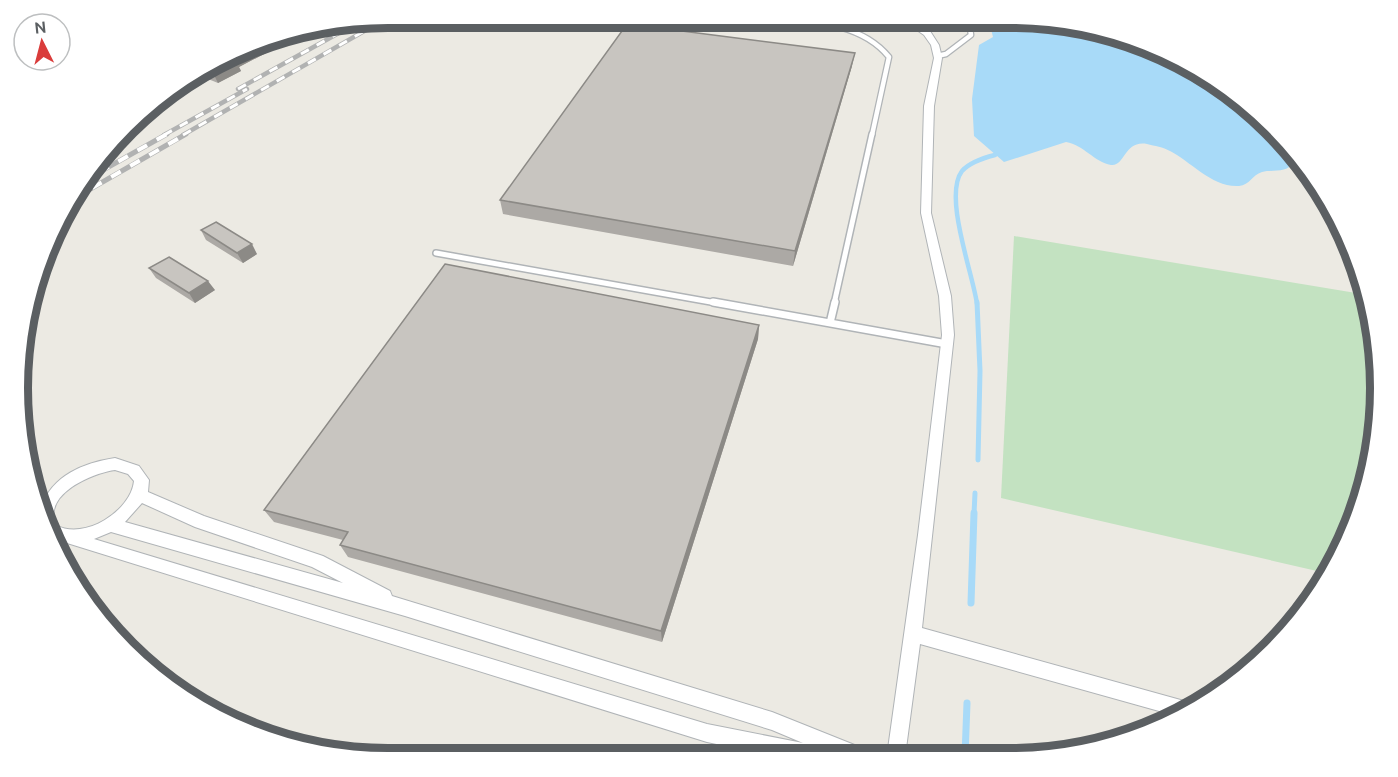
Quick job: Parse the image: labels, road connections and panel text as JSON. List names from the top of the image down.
{
  "north": "top"
}
